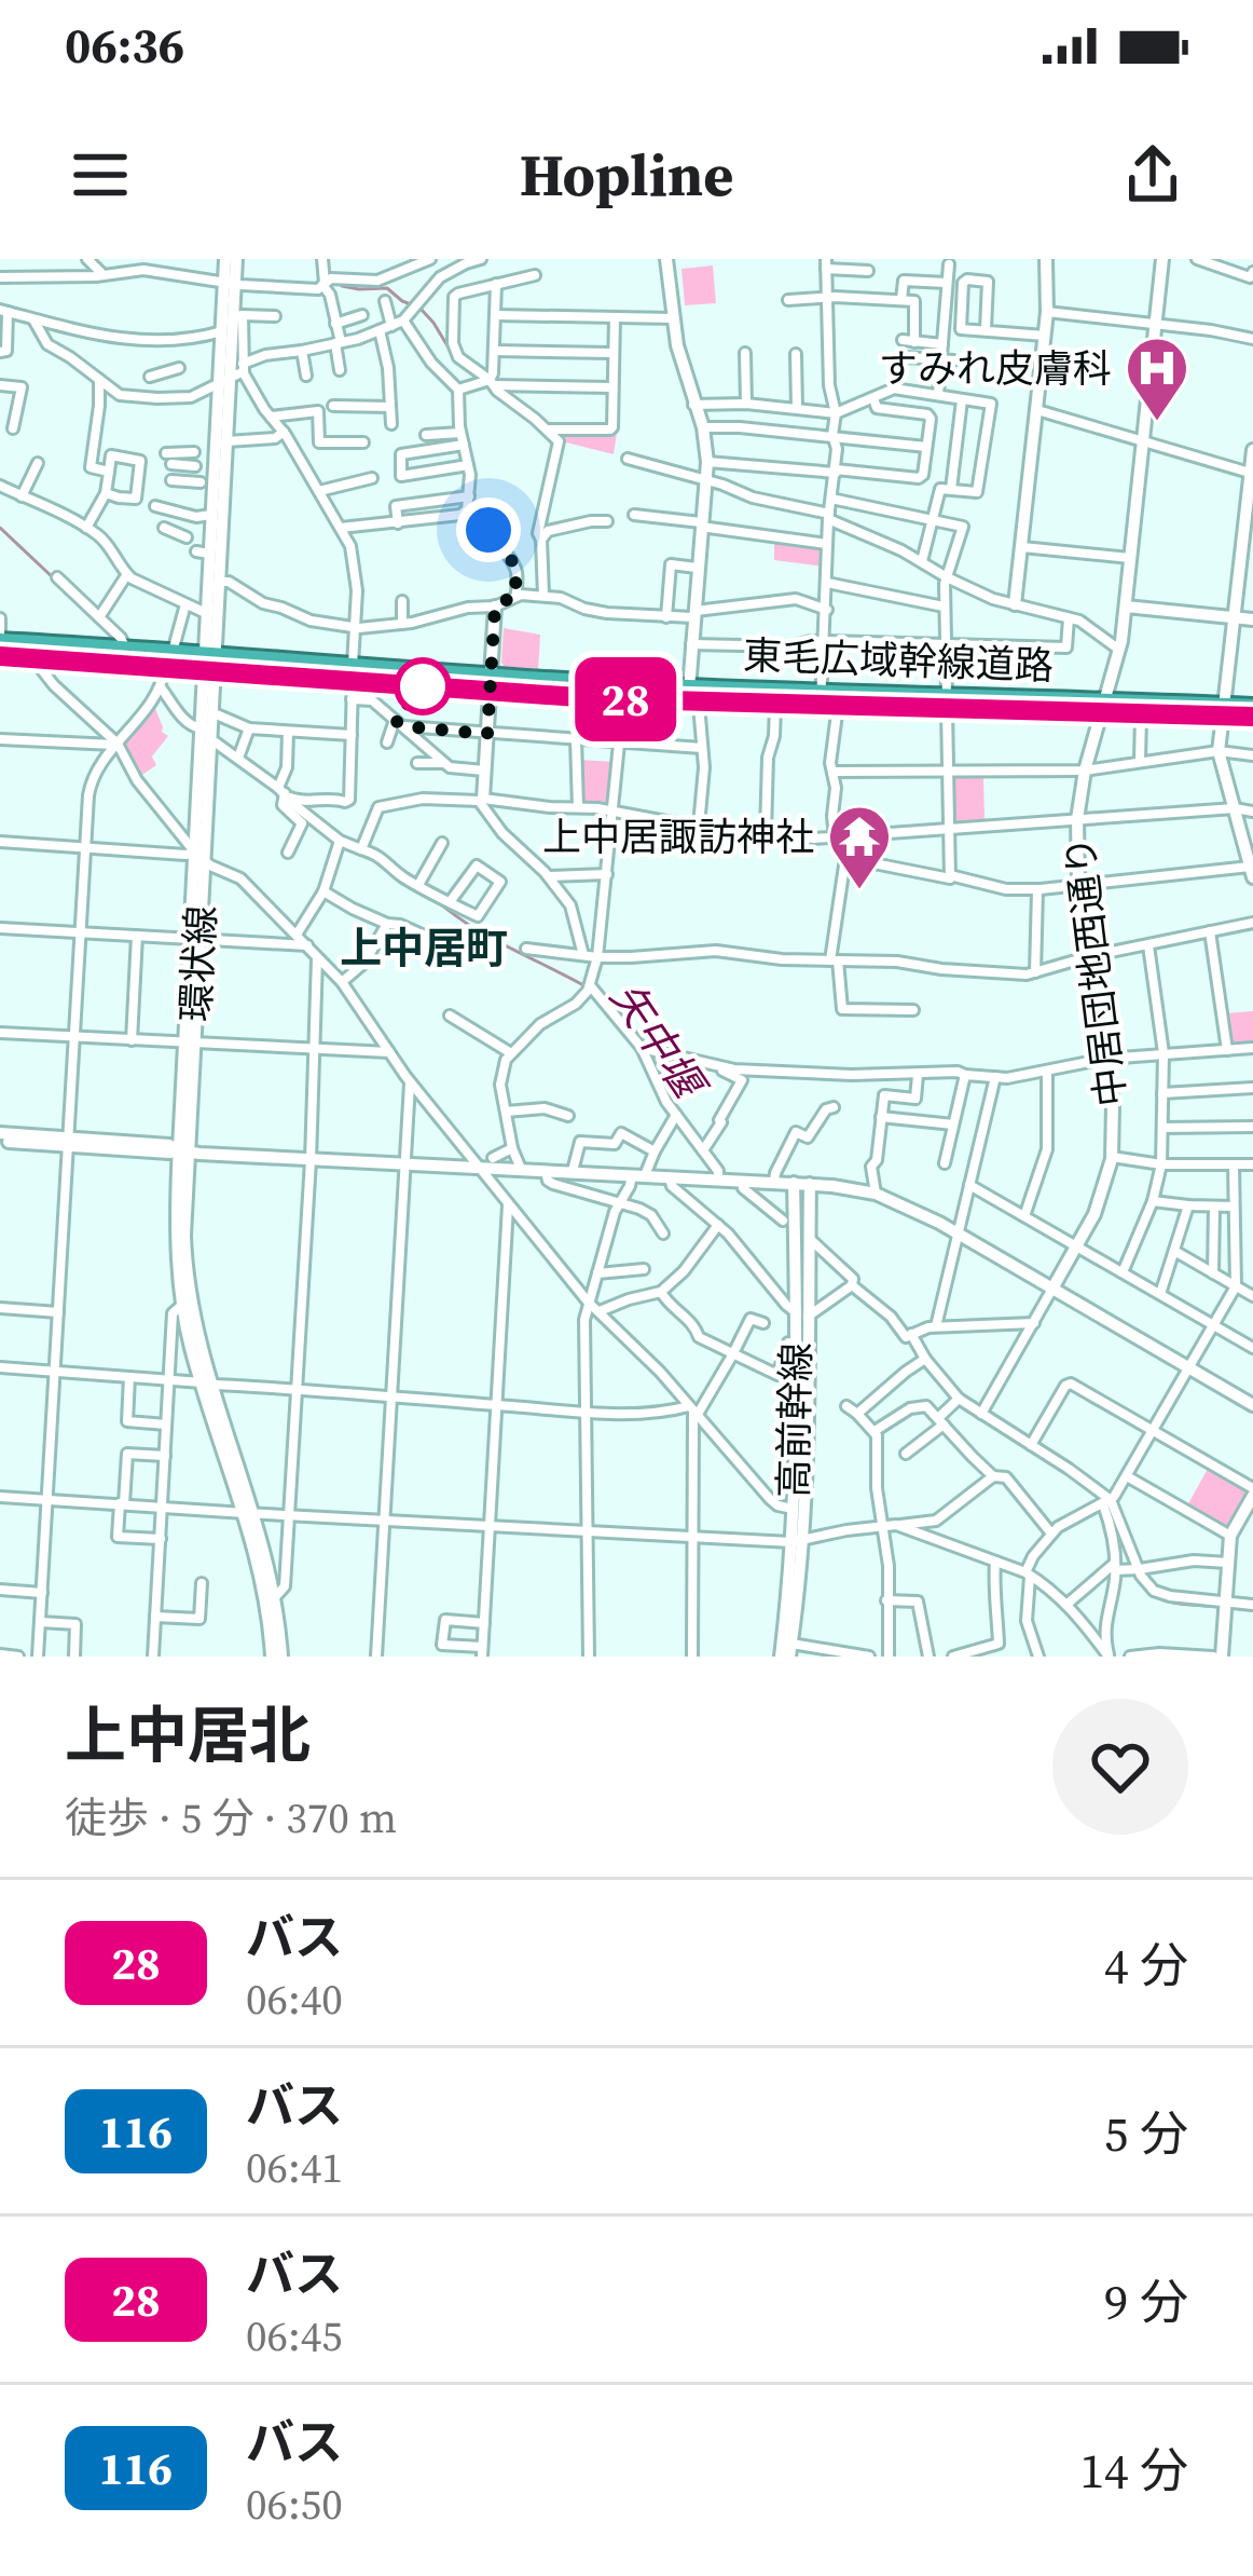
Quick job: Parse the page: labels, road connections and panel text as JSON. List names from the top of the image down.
{
  "streets": {
    "highway": ["東毛広域幹線道路"],
    "street": ["環状線", "中居団地西通り", "高前幹線"]
  },
  "crossings": [
    ["東毛広域幹線道路", "環状線"],
    ["東毛広域幹線道路", "中居団地西通り"]
  ],
  "districts": ["上中居町"],
  "water": ["矢中堰"],
  "places": {
    "hospital": ["すみれ皮膚科"],
    "temple": ["上中居諏訪神社"]
  },
  "lines": ["bus line 28"],
  "page": {
    "status": "06:36",
    "header": "Hopline",
    "on_map": "28",
    "heading": ["上中居北", "徒歩 · 5 分 · 370 m"],
    "list": [
      {
        "mark": "28",
        "name": "バス",
        "note": "06:40",
        "value": "4 分"
      },
      {
        "mark": "116",
        "name": "バス",
        "note": "06:41",
        "value": "5 分"
      },
      {
        "mark": "28",
        "name": "バス",
        "note": "06:45",
        "value": "9 分"
      },
      {
        "mark": "116",
        "name": "バス",
        "note": "06:50",
        "value": "14 分"
      }
    ]
  }
}
